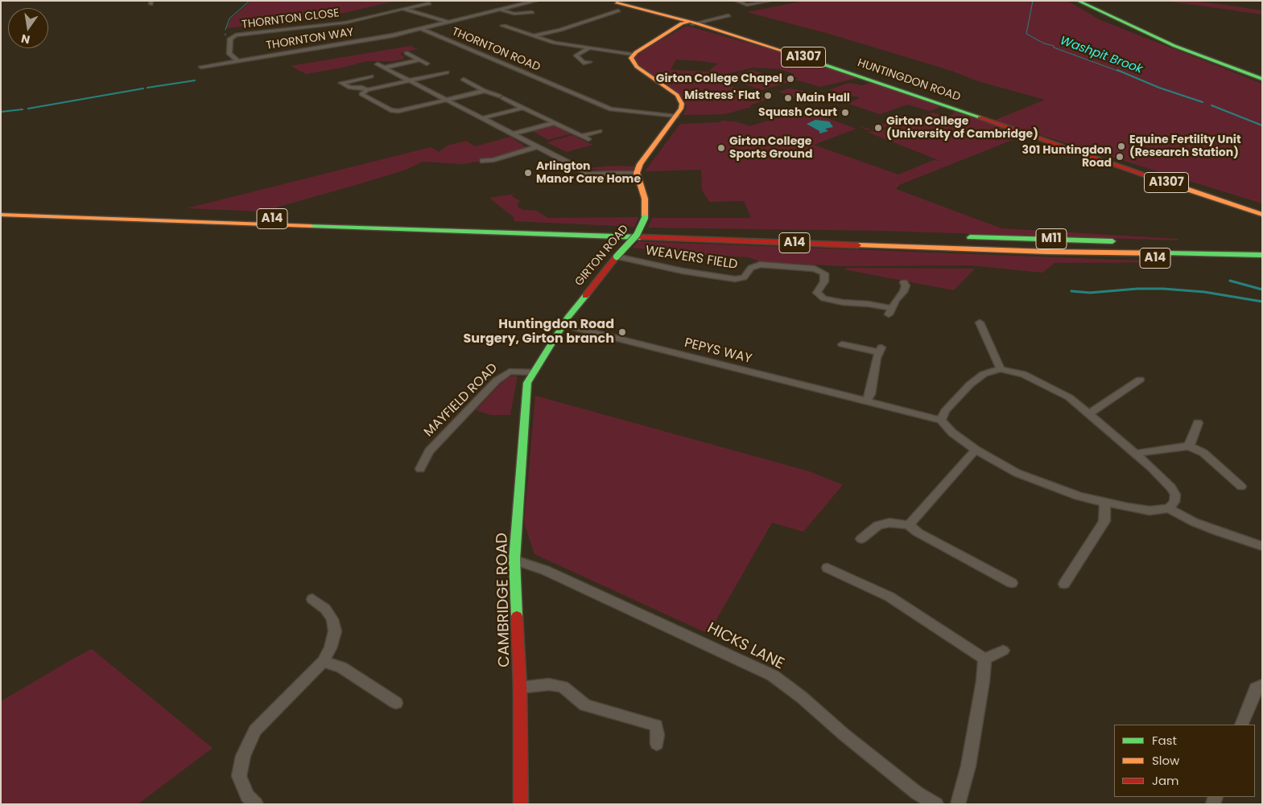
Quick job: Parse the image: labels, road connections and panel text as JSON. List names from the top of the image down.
{
  "streets": {
    "main road": [
      "A1307",
      "HUNTINGDON ROAD",
      "A14",
      "M11",
      "GIRTON ROAD",
      "CAMBRIDGE ROAD"
    ],
    "street": [
      "THORNTON CLOSE",
      "THORNTON WAY",
      "THORNTON ROAD",
      "WEAVERS FIELD",
      "PEPYS WAY",
      "MAYFIELD ROAD",
      "HICKS LANE"
    ]
  },
  "crossings": [
    ["THORNTON CLOSE", "THORNTON WAY"],
    ["THORNTON CLOSE", "THORNTON ROAD"],
    ["THORNTON WAY", "THORNTON ROAD"],
    ["GIRTON ROAD", "WEAVERS FIELD"],
    ["GIRTON ROAD", "PEPYS WAY"],
    ["GIRTON ROAD", "MAYFIELD ROAD"],
    ["GIRTON ROAD", "CAMBRIDGE ROAD"],
    ["CAMBRIDGE ROAD", "HICKS LANE"]
  ],
  "water": ["Washpit Brook"],
  "places": [
    "Girton College Chapel",
    "Mistress' Flat",
    "Main Hall",
    "Squash Court",
    "Girton College (University of Cambridge)",
    "Equine Fertility Unit (Research Station)",
    "Girton College Sports Ground",
    "301 Huntingdon Road",
    "Arlington Manor Care Home",
    "Huntingdon Road Surgery, Girton branch"
  ],
  "legend": ["Fast", "Slow", "Jam"],
  "north": "bottom"
}
